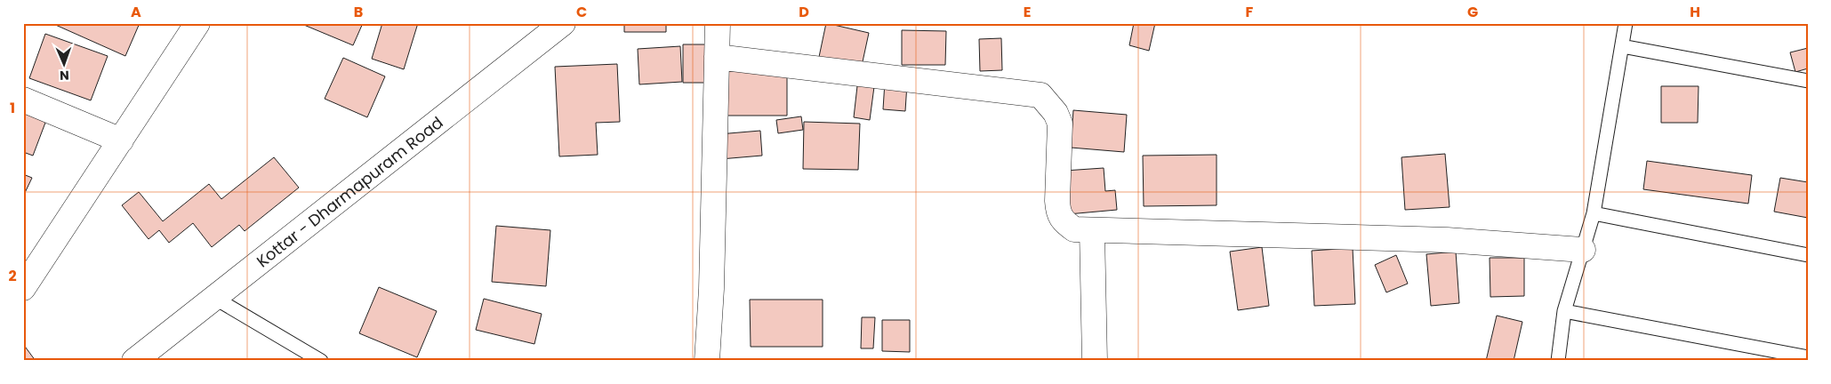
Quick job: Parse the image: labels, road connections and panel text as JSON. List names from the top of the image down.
{
  "streets": {
    "street": ["Kottar - Dharmapuram Road"]
  },
  "north": "bottom",
  "grid": {
    "columns": [
      "A",
      "B",
      "C",
      "D",
      "E",
      "F",
      "G",
      "H"
    ],
    "rows": ["1", "2"]
  }
}
